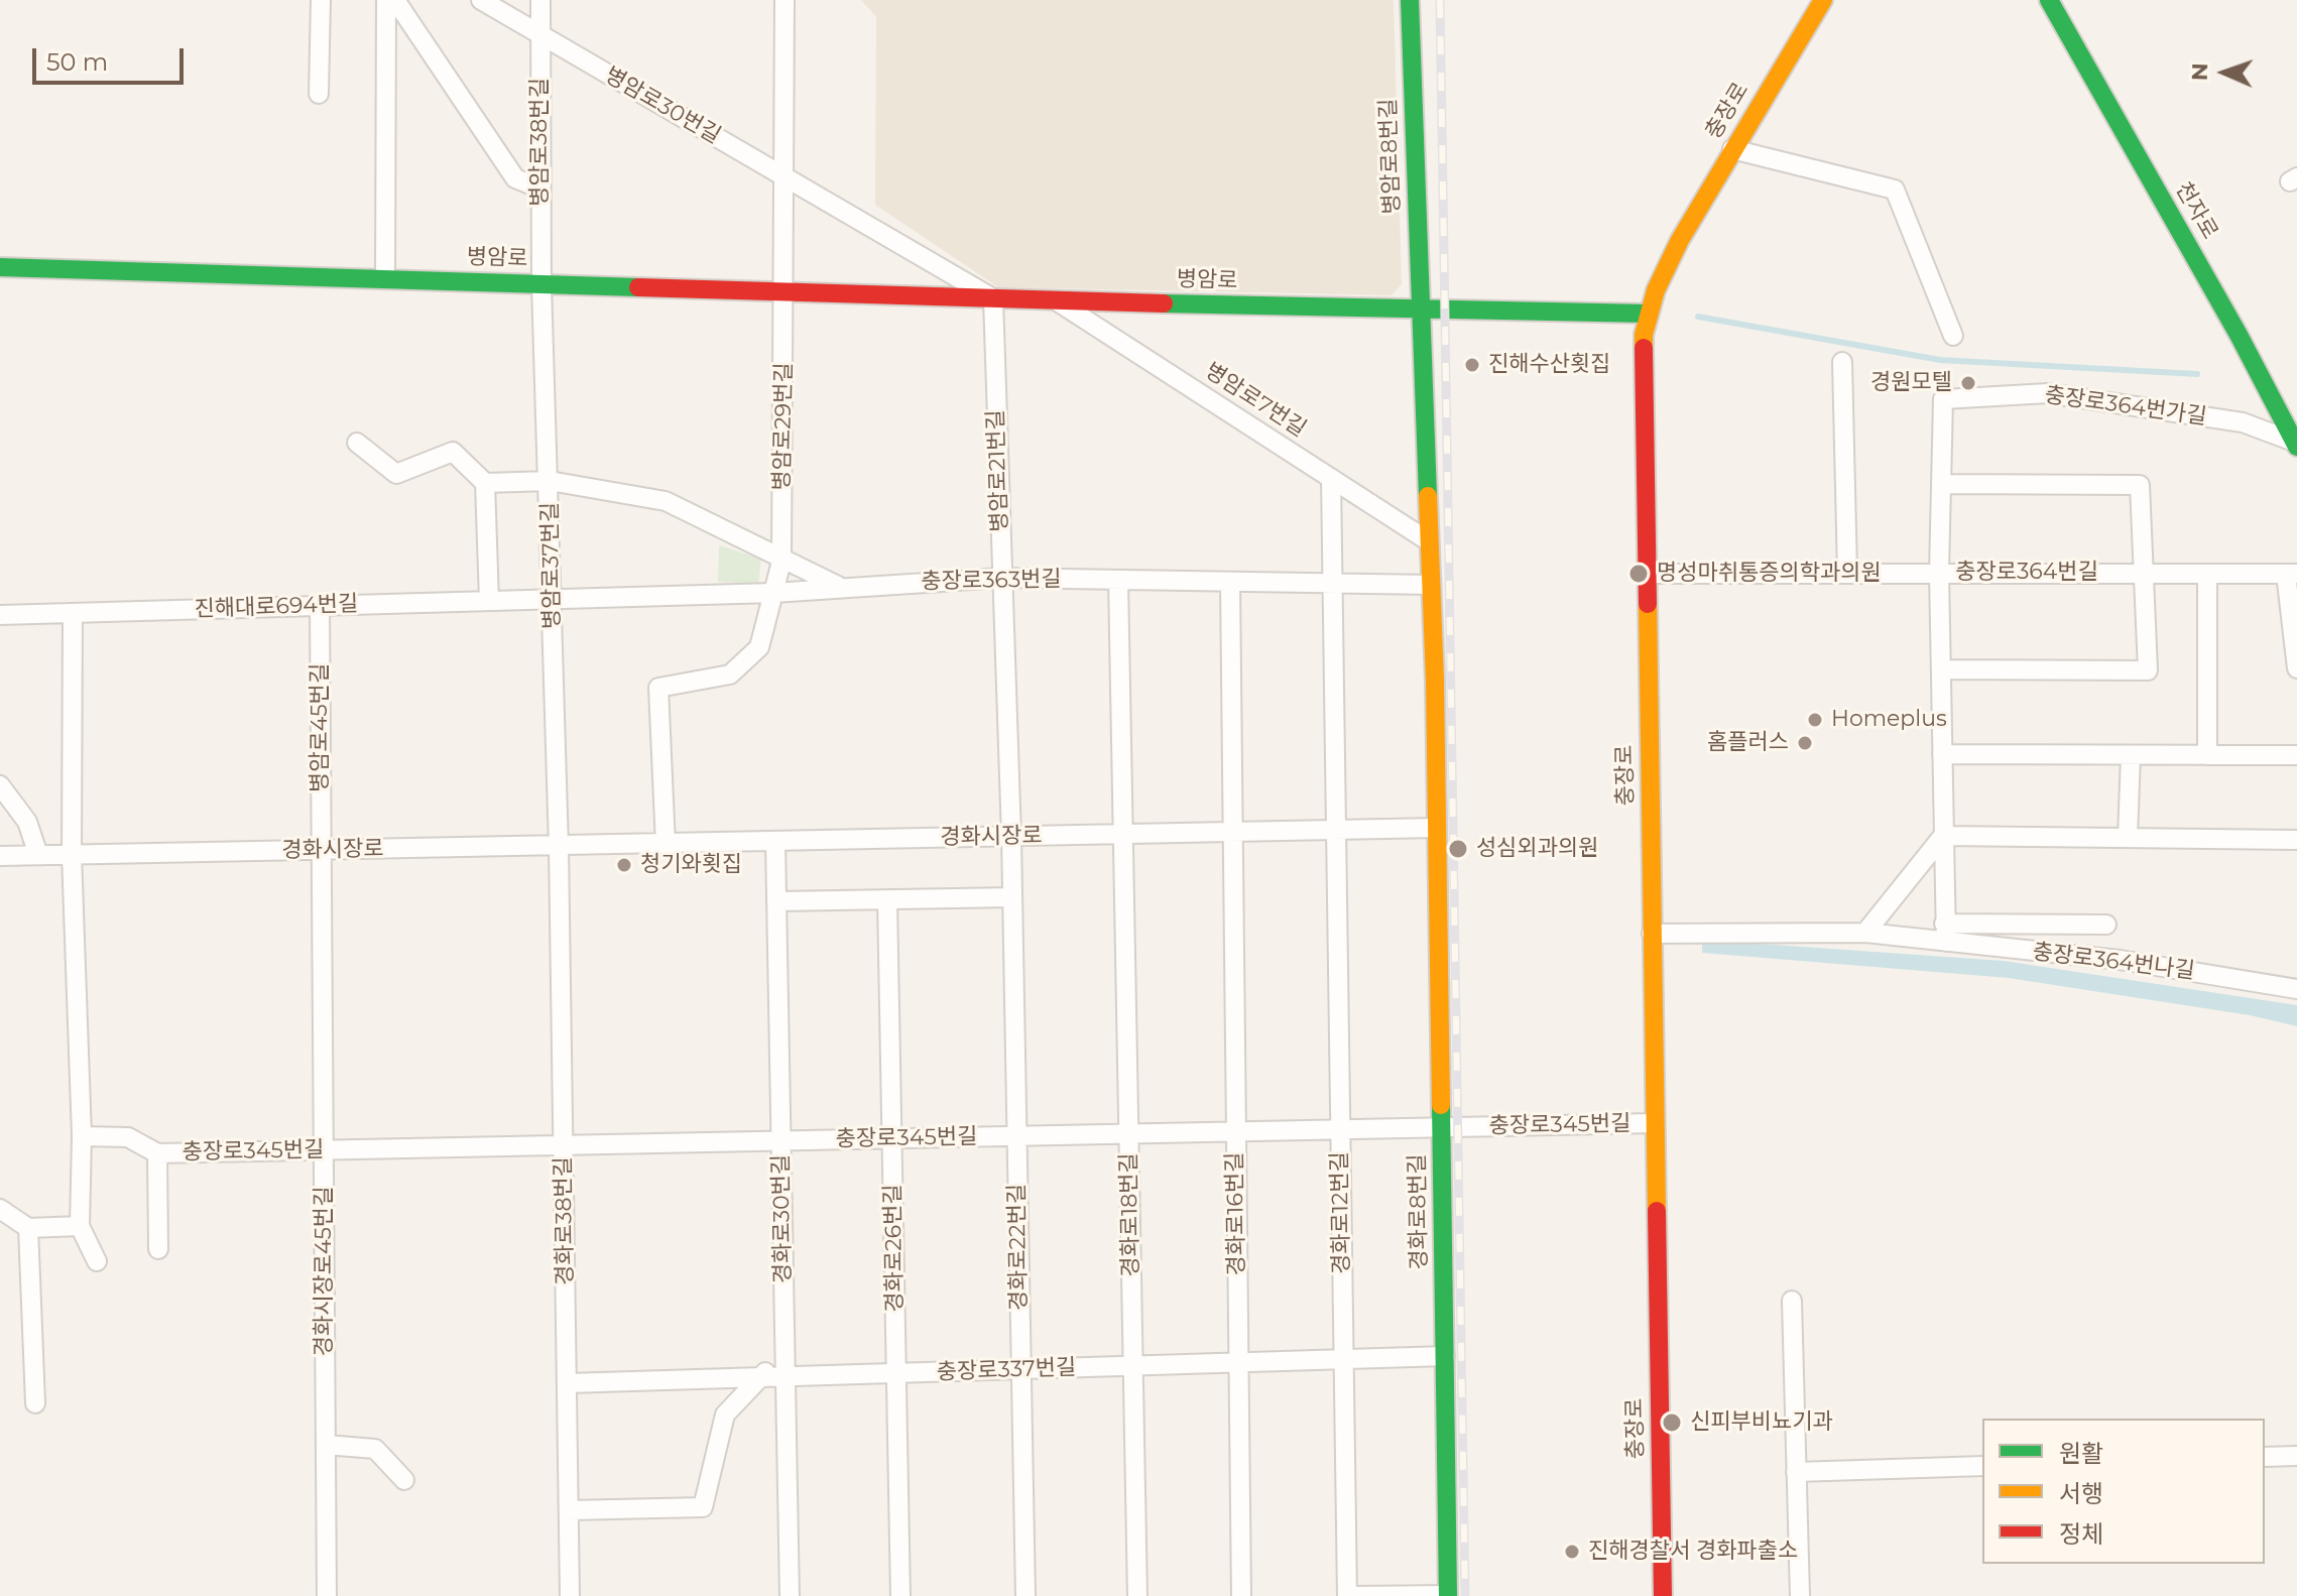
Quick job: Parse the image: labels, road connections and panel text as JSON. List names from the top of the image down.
{
  "streets": {
    "street": [
      "병암로30번길",
      "충장로",
      "병암로38번길",
      "병암로8번길",
      "천자로",
      "병암로",
      "병암로7번길",
      "충장로364번가길",
      "병암로29번길",
      "병암로21번길",
      "병암로37번길",
      "충장로364번길",
      "충장로363번길",
      "진해대로694번길",
      "병암로45번길",
      "경화시장로",
      "충장로364번나길",
      "충장로345번길",
      "경화로8번길",
      "경화로12번길",
      "경화로16번길",
      "경화로18번길",
      "경화로30번길",
      "경화로38번길",
      "경화로22번길",
      "경화로26번길",
      "경화시장로45번길",
      "충장로337번길"
    ]
  },
  "crossings": [
    ["병암로30번길", "병암로38번길"],
    ["병암로30번길", "병암로"],
    ["충장로", "병암로"],
    ["충장로", "충장로364번길"],
    ["충장로", "충장로345번길"],
    ["병암로38번길", "병암로"],
    ["병암로38번길", "병암로37번길"],
    ["병암로8번길", "병암로"],
    ["천자로", "충장로364번가길"],
    ["병암로", "병암로7번길"],
    ["병암로", "병암로29번길"],
    ["병암로", "병암로21번길"],
    ["병암로", "병암로37번길"],
    ["충장로364번가길", "충장로364번길"],
    ["병암로21번길", "충장로363번길"],
    ["병암로21번길", "경화시장로"],
    ["병암로21번길", "경화로22번길"],
    ["병암로37번길", "충장로363번길"],
    ["병암로37번길", "진해대로694번길"],
    ["병암로37번길", "경화시장로"],
    ["병암로37번길", "경화로38번길"],
    ["충장로363번길", "진해대로694번길"],
    ["진해대로694번길", "병암로45번길"],
    ["병암로45번길", "경화시장로"],
    ["병암로45번길", "경화시장로45번길"],
    ["경화시장로", "경화로8번길"],
    ["경화시장로", "경화로12번길"],
    ["경화시장로", "경화로16번길"],
    ["경화시장로", "경화로18번길"],
    ["경화시장로", "경화로30번길"],
    ["경화시장로", "경화로38번길"],
    ["경화시장로", "경화로22번길"],
    ["경화시장로", "경화시장로45번길"],
    ["충장로345번길", "경화로8번길"],
    ["충장로345번길", "경화로12번길"],
    ["충장로345번길", "경화로16번길"],
    ["충장로345번길", "경화로18번길"],
    ["충장로345번길", "경화로30번길"],
    ["충장로345번길", "경화로38번길"],
    ["충장로345번길", "경화로22번길"],
    ["충장로345번길", "경화로26번길"],
    ["충장로345번길", "경화시장로45번길"],
    ["경화로8번길", "충장로337번길"],
    ["경화로12번길", "충장로337번길"],
    ["경화로16번길", "충장로337번길"],
    ["경화로18번길", "충장로337번길"],
    ["경화로30번길", "충장로337번길"],
    ["경화로38번길", "충장로337번길"],
    ["경화로22번길", "충장로337번길"],
    ["경화로26번길", "충장로337번길"]
  ],
  "places": [
    "진해수산횟집",
    "경원모텔",
    "명성마취통증의학과의원",
    "Homeplus",
    "홈플러스",
    "성심외과의원",
    "청기와횟집",
    "신피부비뇨기과",
    "진해경찰서 경화파출소"
  ],
  "legend": ["원활", "서행", "정체"],
  "scale_bar": "50 m",
  "north": "left"
}
